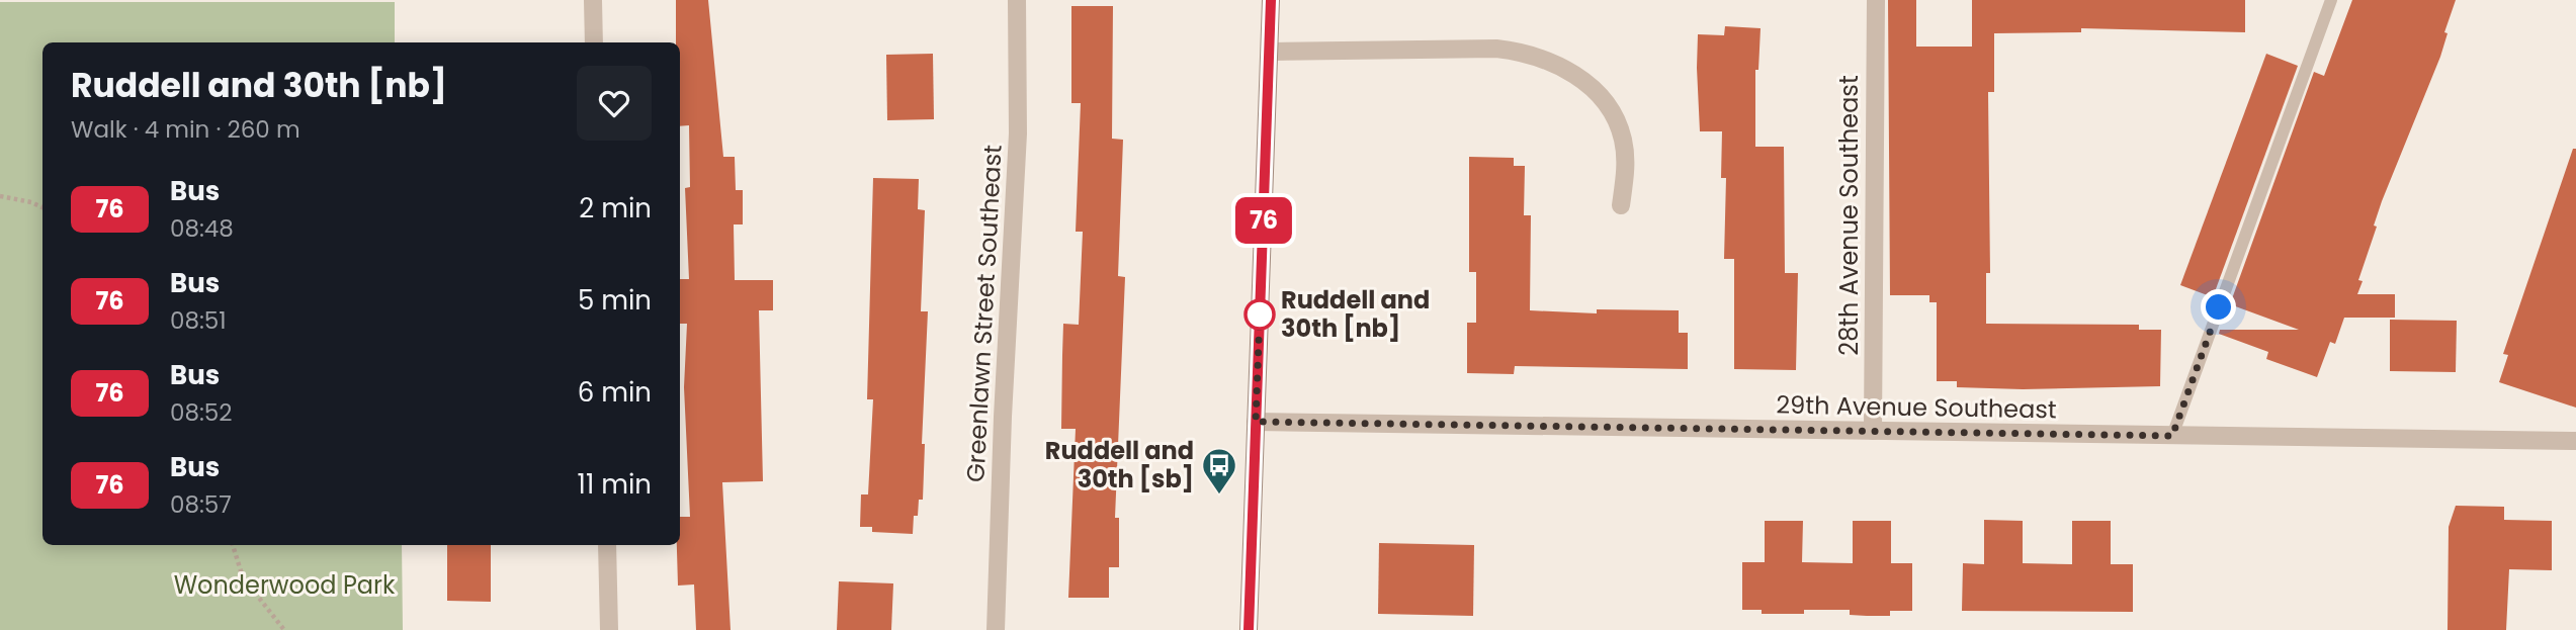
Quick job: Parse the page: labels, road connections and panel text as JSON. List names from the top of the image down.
{
  "streets": {
    "street": ["28th Avenue Southeast", "Greenlawn Street Southeast", "29th Avenue Southeast"]
  },
  "crossings": [
    ["28th Avenue Southeast", "29th Avenue Southeast"]
  ],
  "parks": ["Wonderwood Park"],
  "places": {
    "other": ["Ruddell and 30th [nb]"],
    "bus stop": ["Ruddell and 30th [sb]"]
  },
  "lines": ["bus line 76"],
  "page": {
    "on_map": "76",
    "heading": ["Ruddell and 30th [nb]", "Walk · 4 min · 260 m"],
    "list": [
      {
        "mark": "76",
        "name": "Bus",
        "note": "08:48",
        "value": "2 min"
      },
      {
        "mark": "76",
        "name": "Bus",
        "note": "08:51",
        "value": "5 min"
      },
      {
        "mark": "76",
        "name": "Bus",
        "note": "08:52",
        "value": "6 min"
      },
      {
        "mark": "76",
        "name": "Bus",
        "note": "08:57",
        "value": "11 min"
      }
    ]
  }
}
